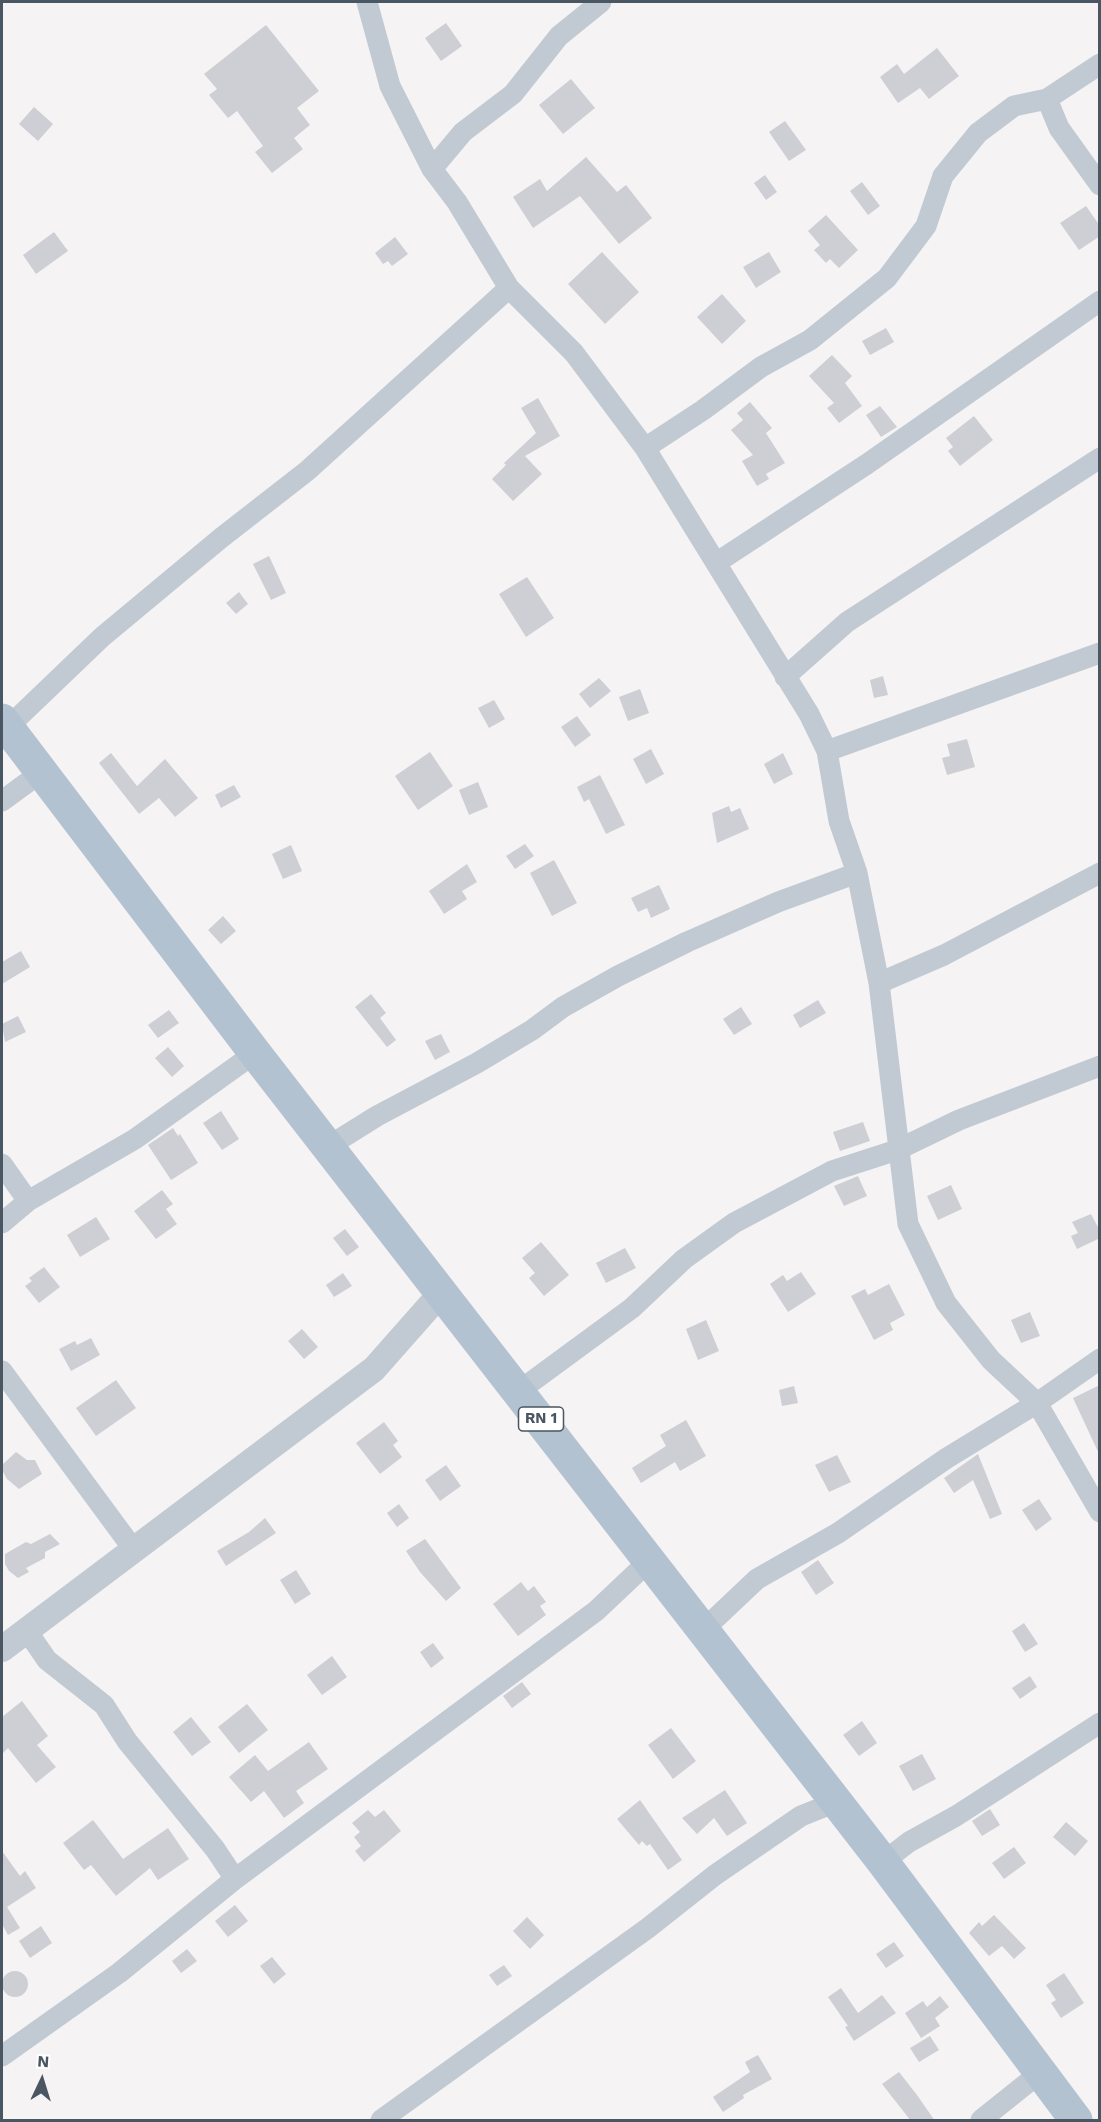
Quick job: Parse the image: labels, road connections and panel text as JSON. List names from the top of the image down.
{
  "streets": {
    "main road": ["RN 1"]
  },
  "north": "top"
}
